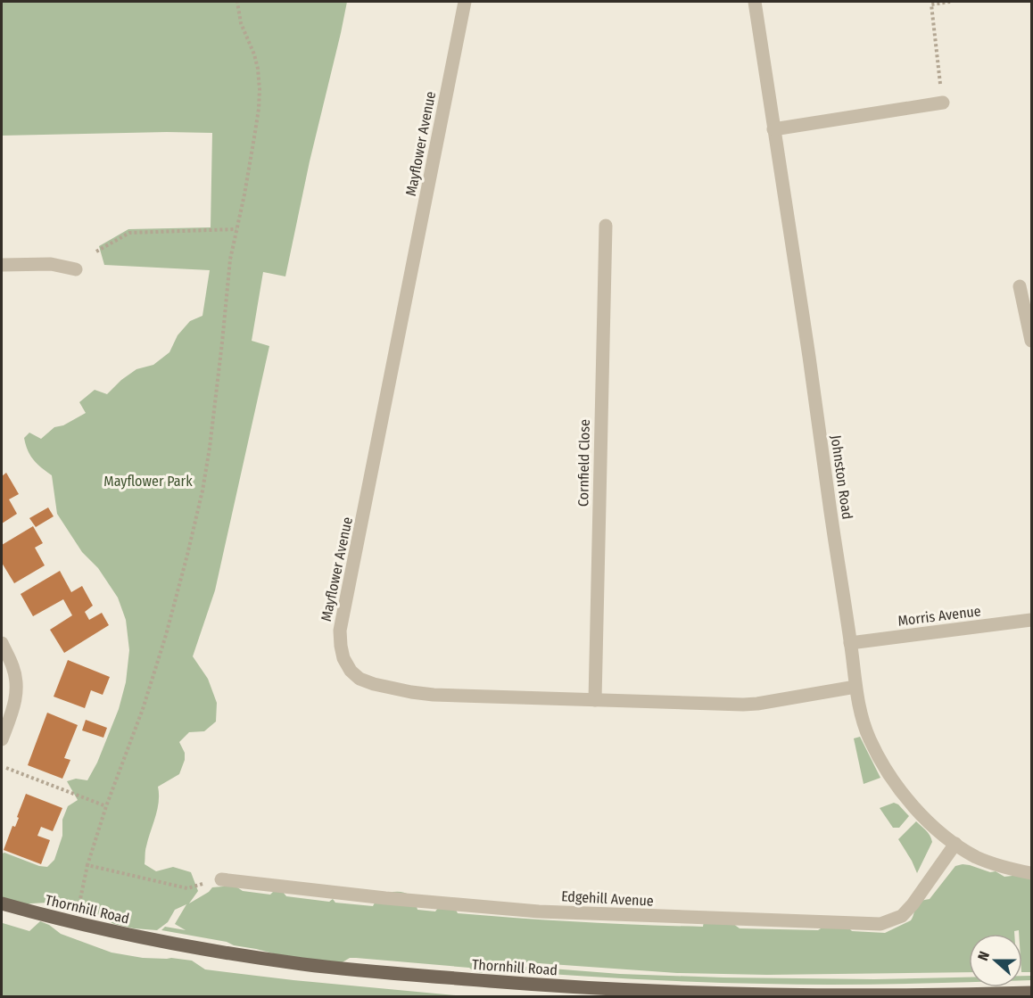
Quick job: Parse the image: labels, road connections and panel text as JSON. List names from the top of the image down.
{
  "streets": {
    "main road": ["Thornhill Road"],
    "street": [
      "Mayflower Avenue",
      "Cornfield Close",
      "Johnston Road",
      "Morris Avenue",
      "Edgehill Avenue"
    ]
  },
  "crossings": [
    ["Mayflower Avenue", "Cornfield Close"],
    ["Mayflower Avenue", "Johnston Road"],
    ["Johnston Road", "Morris Avenue"],
    ["Johnston Road", "Edgehill Avenue"]
  ],
  "parks": ["Mayflower Park"],
  "north": "left"
}
